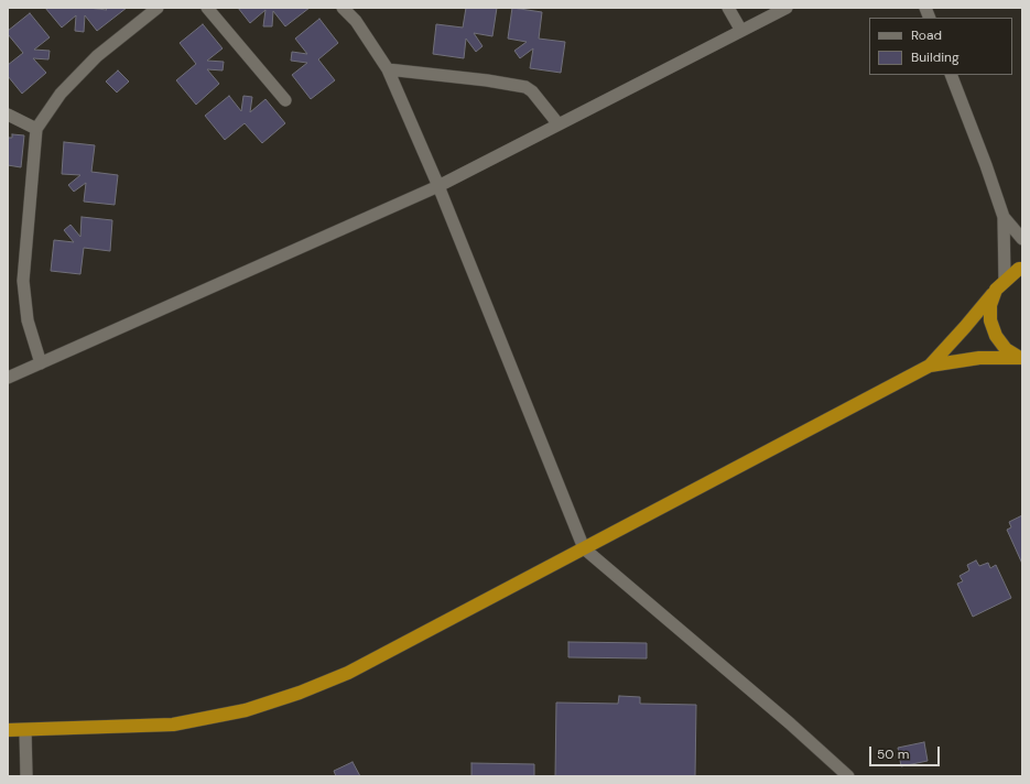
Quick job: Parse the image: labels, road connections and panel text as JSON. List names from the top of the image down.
{
  "legend": ["Road", "Building"],
  "scale_bar": "50 m"
}
